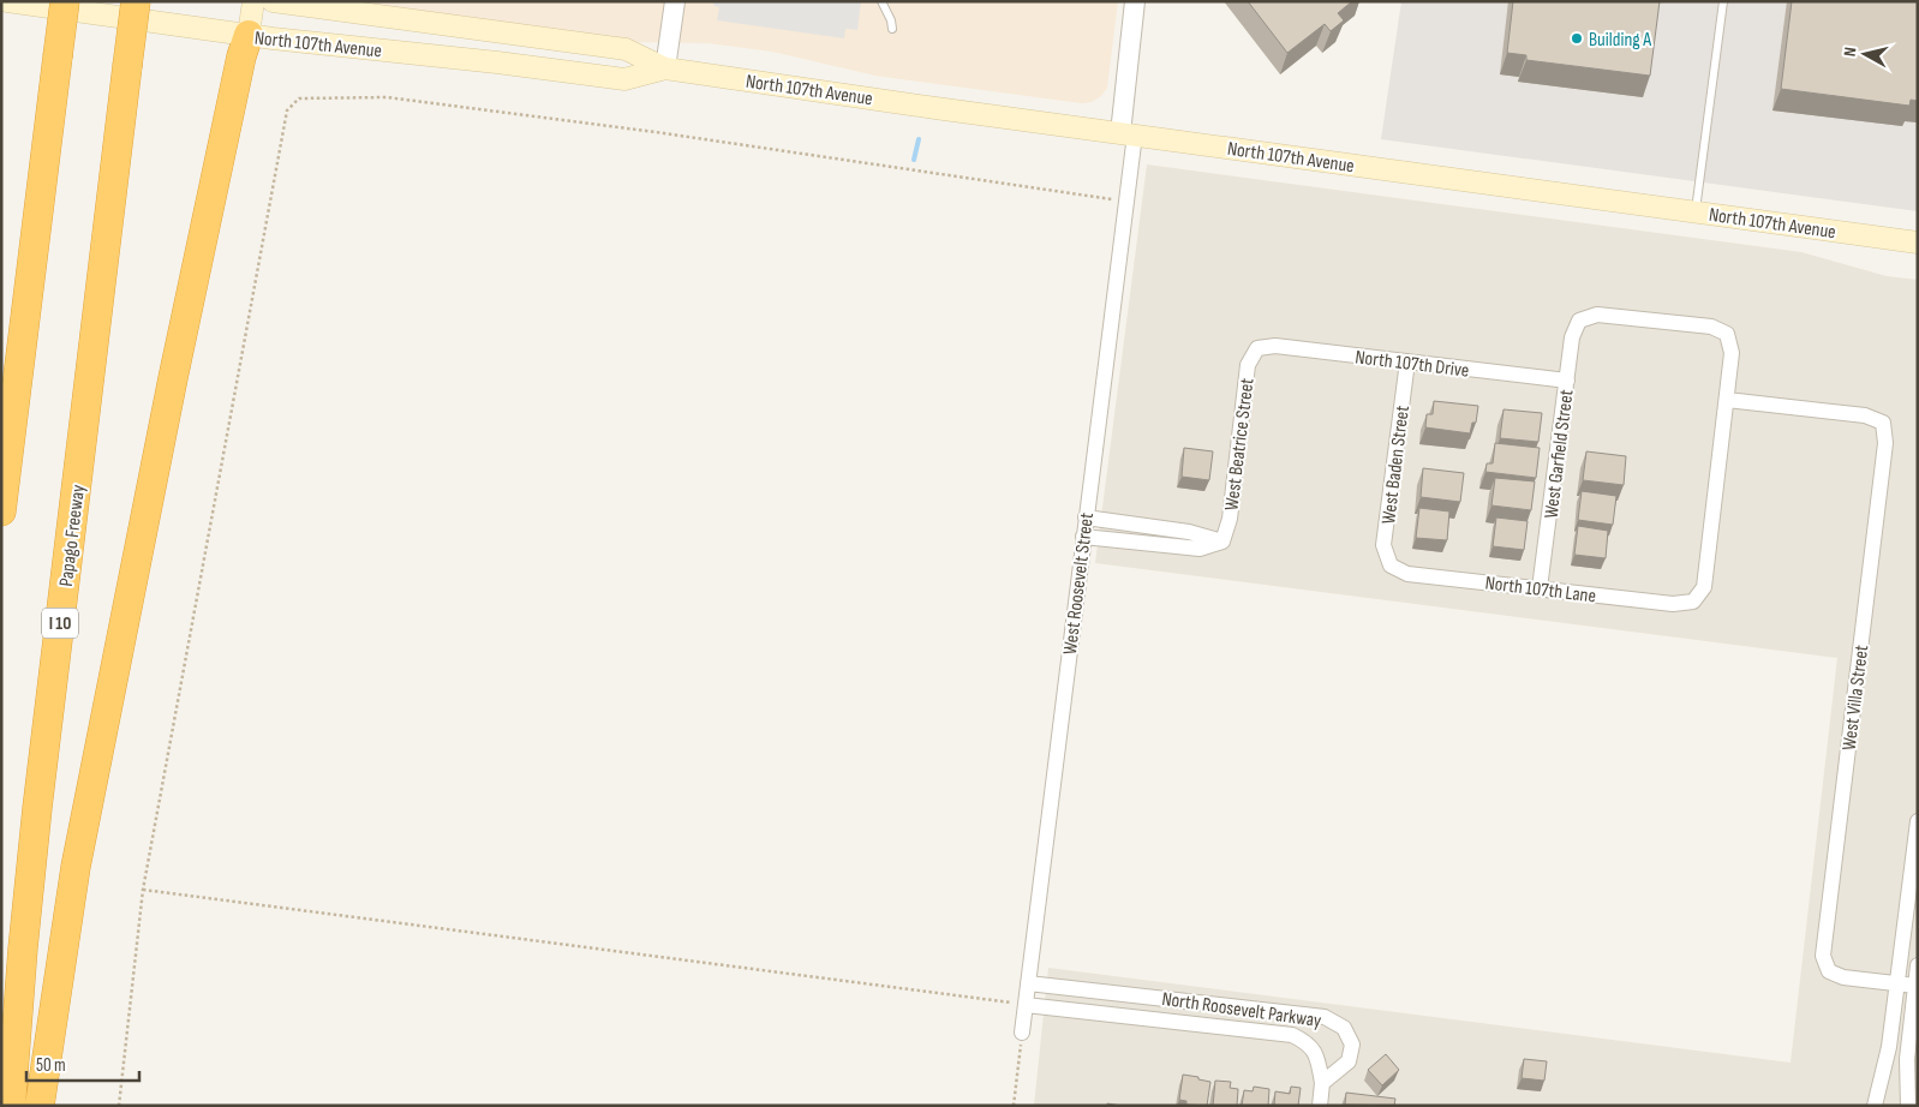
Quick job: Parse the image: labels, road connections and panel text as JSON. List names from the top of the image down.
{
  "streets": {
    "highway": ["Papago Freeway", "I 10"],
    "main road": ["North 107th Avenue"],
    "street": [
      "North 107th Drive",
      "West Beatrice Street",
      "West Garfield Street",
      "West Baden Street",
      "West Roosevelt Street",
      "North 107th Lane",
      "West Villa Street",
      "North Roosevelt Parkway"
    ]
  },
  "crossings": [
    ["North 107th Avenue", "West Roosevelt Street"],
    ["North 107th Drive", "West Beatrice Street"],
    ["North 107th Drive", "West Garfield Street"],
    ["North 107th Drive", "West Baden Street"],
    ["West Garfield Street", "North 107th Lane"],
    ["West Garfield Street", "West Villa Street"],
    ["West Baden Street", "North 107th Lane"],
    ["West Roosevelt Street", "North Roosevelt Parkway"],
    ["North 107th Lane", "West Villa Street"]
  ],
  "places": ["Building A"],
  "scale_bar": "50 m",
  "north": "left"
}
